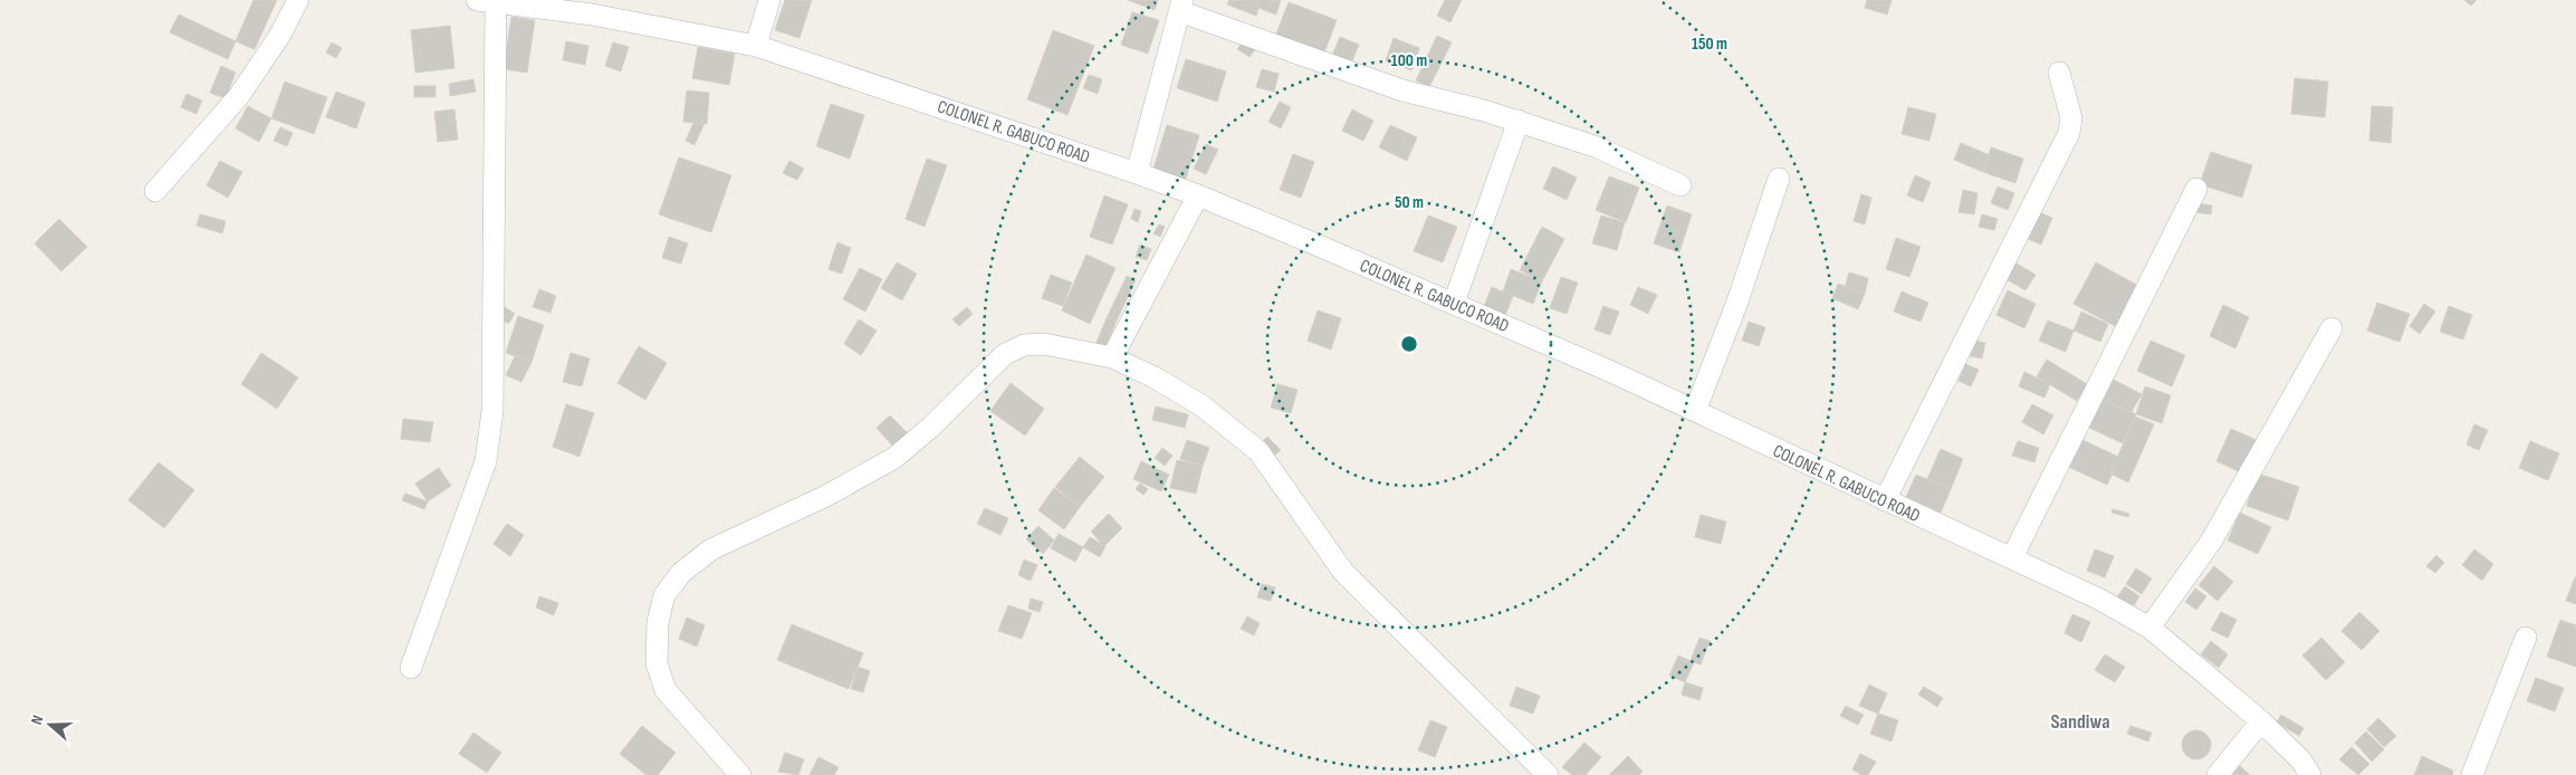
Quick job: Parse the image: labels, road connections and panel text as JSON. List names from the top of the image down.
{
  "streets": {
    "street": ["COLONEL R. GABUCO ROAD"]
  },
  "districts": ["Sandiwa"],
  "north": "left",
  "rings": ["150 m", "100 m", "50 m"]
}
